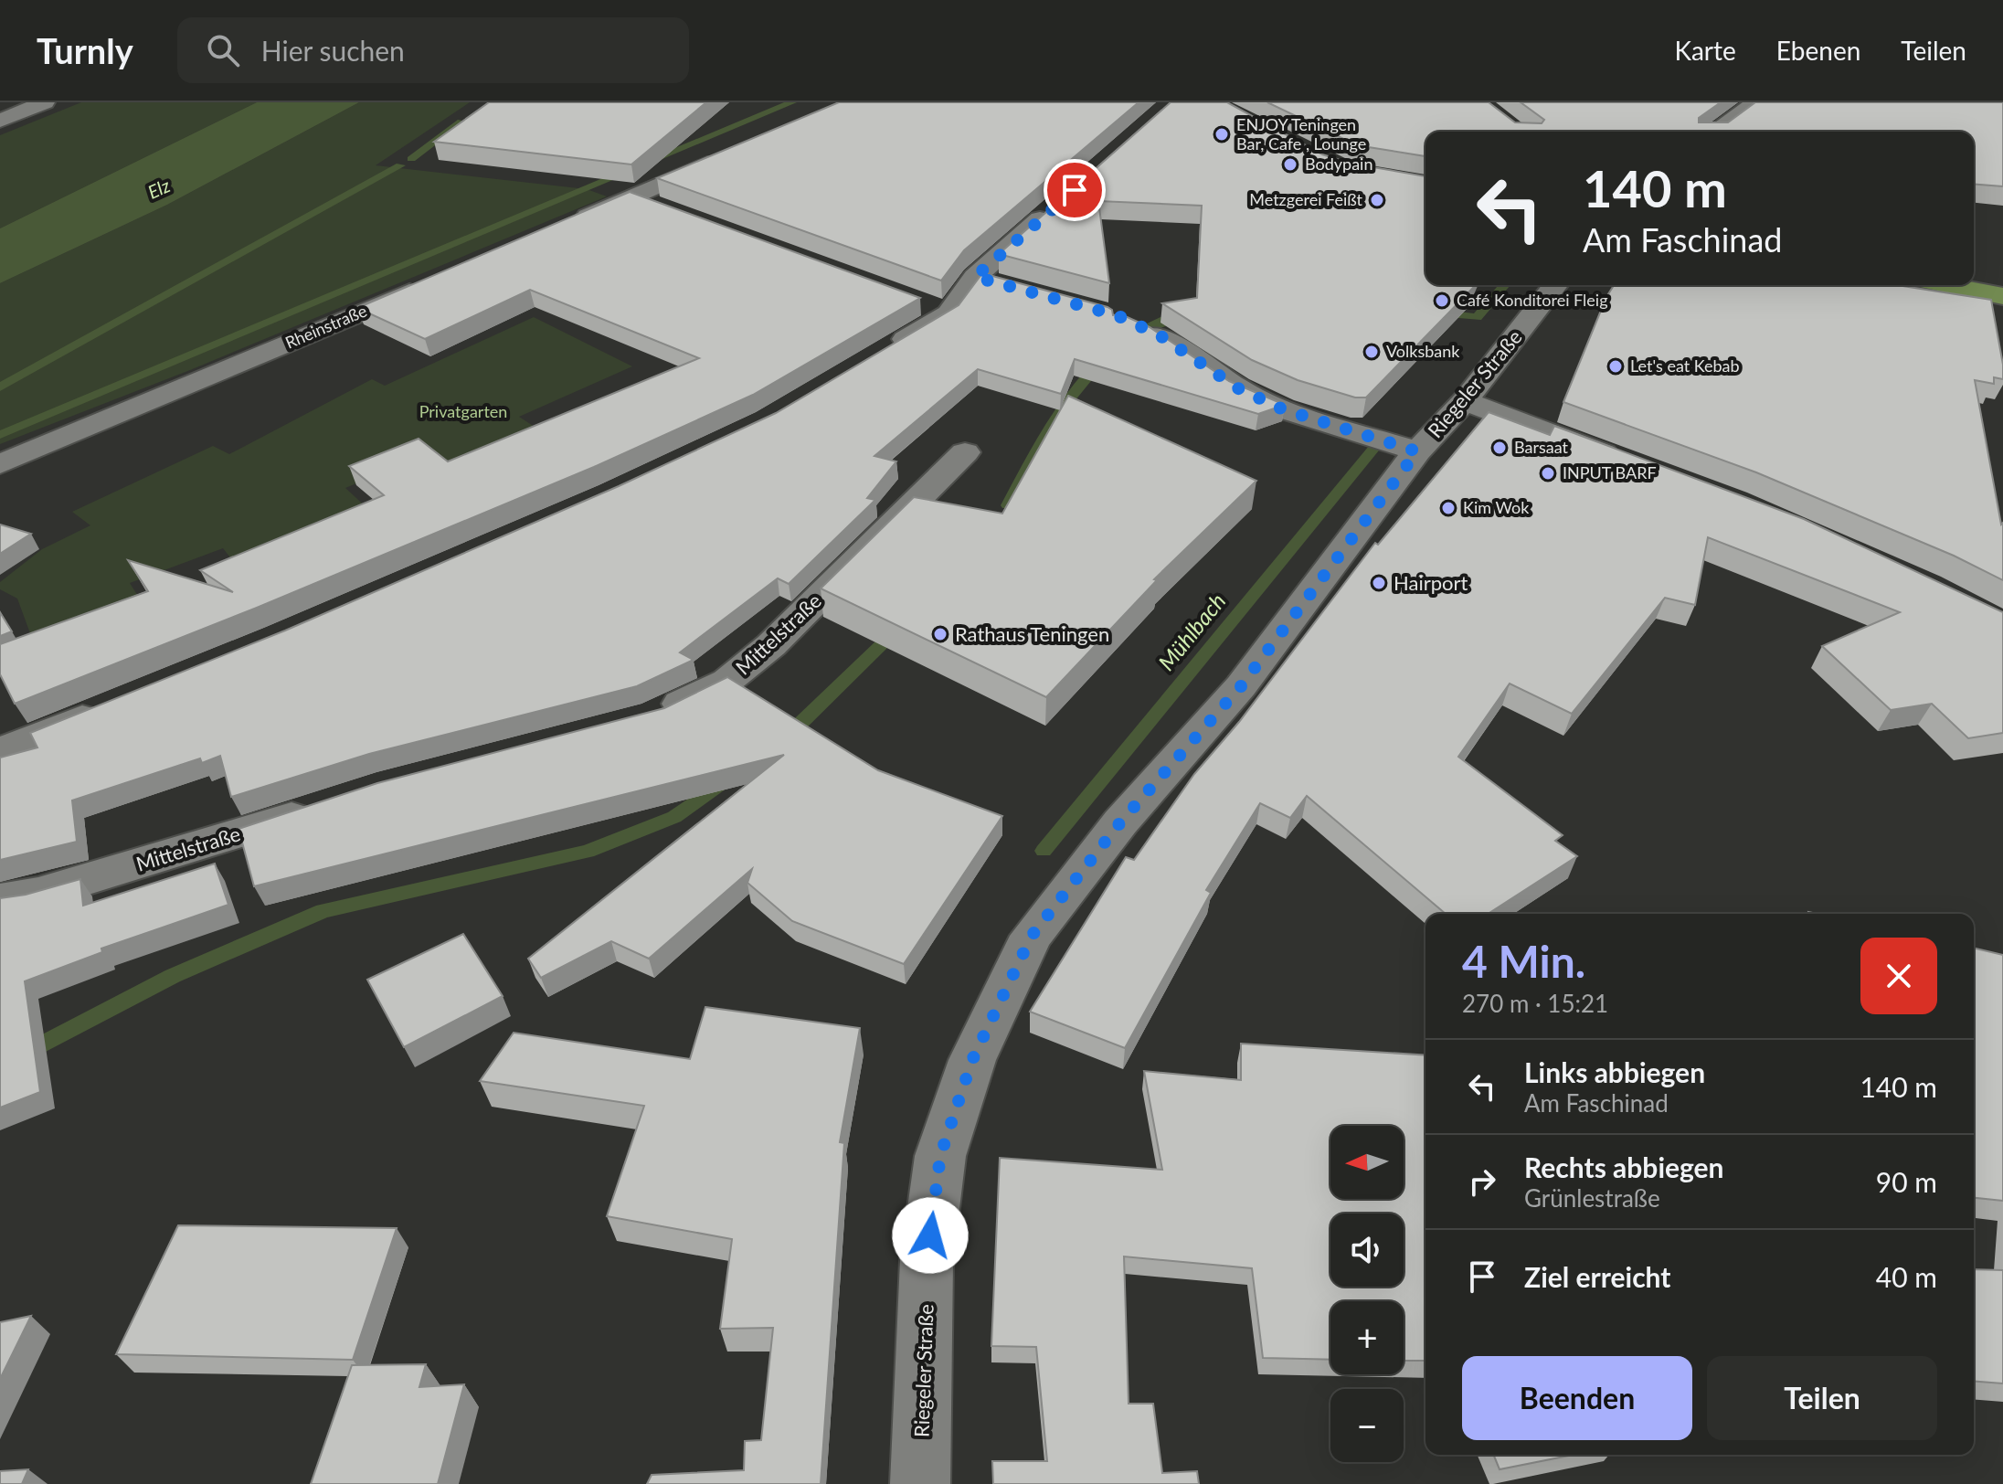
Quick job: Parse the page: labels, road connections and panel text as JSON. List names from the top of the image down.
{
  "streets": {
    "street": ["Rheinstraße", "Riegeler Straße", "Mittelstraße"]
  },
  "water": ["Elz", "Mühlbach"],
  "parks": ["Privatgarten"],
  "places": [
    "ENJOY Teningen Bar, Cafe , Lounge",
    "Bodypain",
    "Metzgerei Feißt",
    "Café Konditorei Fleig",
    "Volksbank",
    "Let's eat Kebab",
    "Barsaat",
    "INPUT BARF",
    "Kim Wok",
    "Hairport",
    "Rathaus Teningen"
  ],
  "north": "left",
  "page": {
    "header": "Turnly",
    "search": "Hier suchen",
    "nav": ["Karte", "Ebenen", "Teilen"],
    "turn": ["140 m", "Am Faschinad"],
    "heading": ["4 Min.", "270 m · 15:21"],
    "list": [
      {
        "name": "Links abbiegen",
        "note": "Am Faschinad",
        "value": "140 m"
      },
      {
        "name": "Rechts abbiegen",
        "note": "Grünlestraße",
        "value": "90 m"
      },
      {
        "name": "Ziel erreicht",
        "value": "40 m"
      }
    ],
    "map_buttons": ["+", "−"],
    "buttons": ["Beenden", "Teilen"]
  }
}
